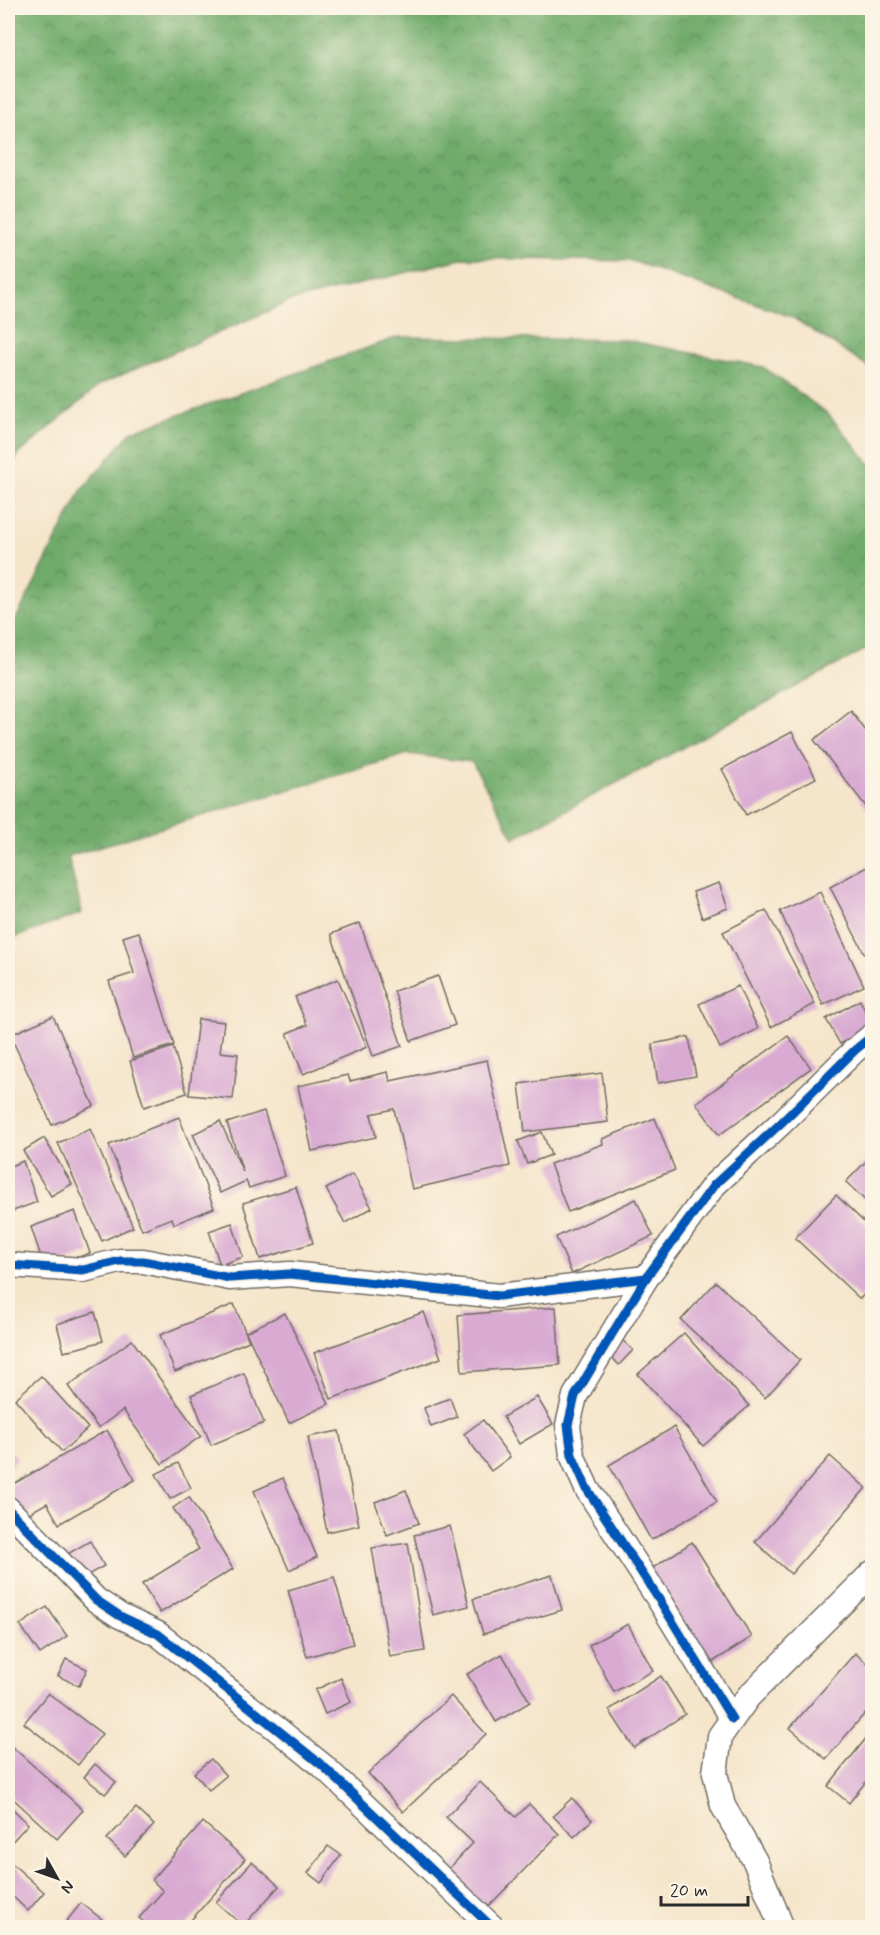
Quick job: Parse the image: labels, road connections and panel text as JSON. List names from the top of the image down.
{
  "scale_bar": "20 m",
  "north": "bottom right"
}
